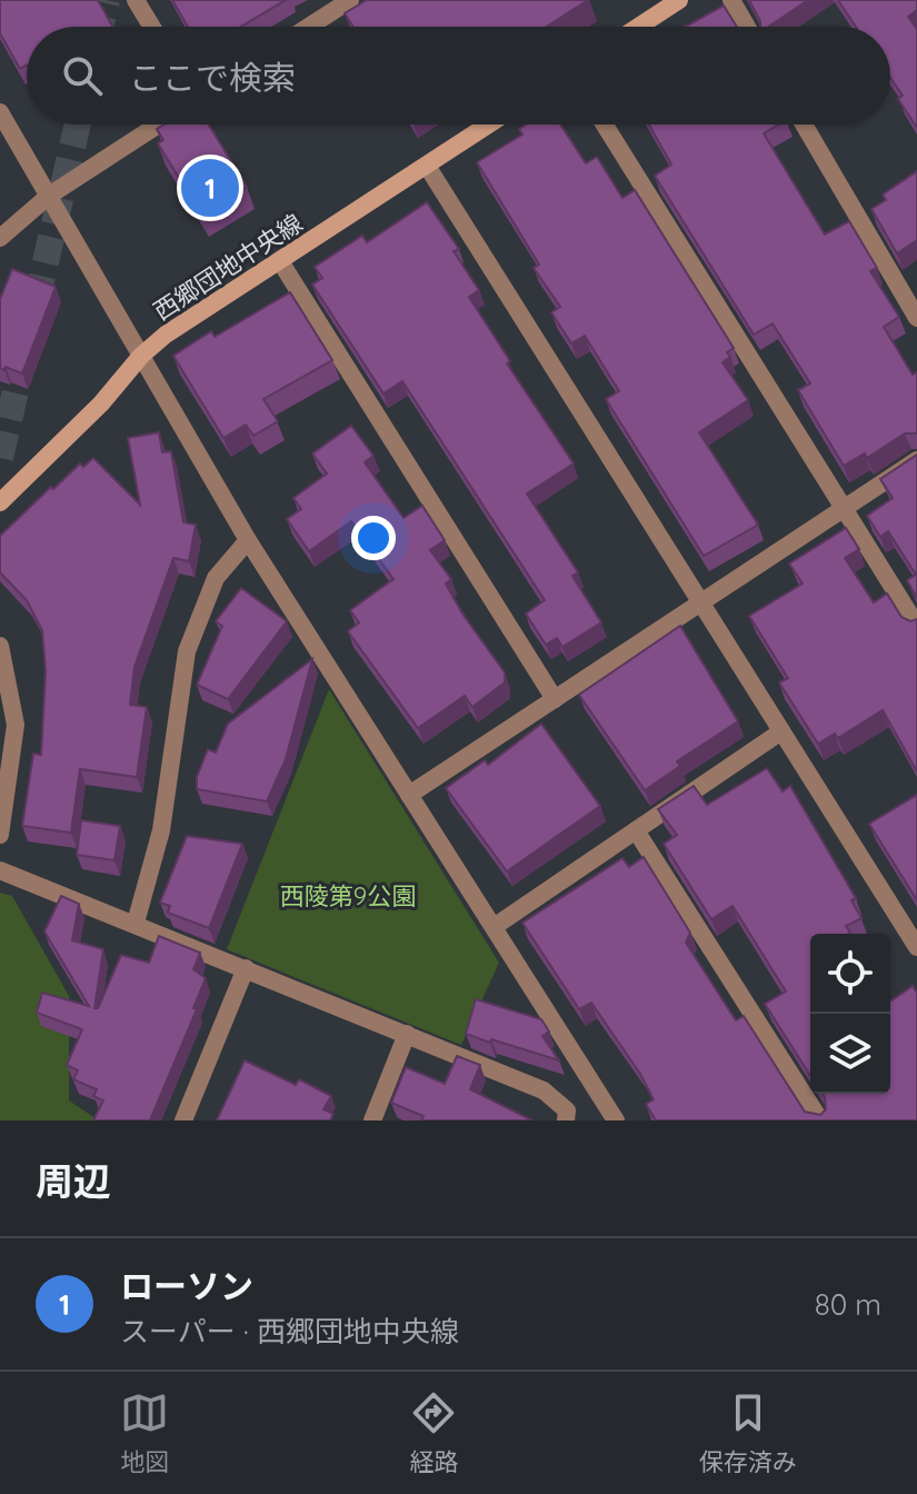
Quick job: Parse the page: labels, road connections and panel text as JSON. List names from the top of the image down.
{
  "streets": {
    "street": ["西郷団地中央線"]
  },
  "parks": ["西陵第9公園"],
  "page": {
    "search": "ここで検索",
    "pins": "1",
    "heading": "周辺",
    "list": [
      {
        "mark": "1",
        "name": "ローソン",
        "note": "スーパー · 西郷団地中央線",
        "value": "80 m"
      }
    ],
    "nav": ["地図", "経路", "保存済み"]
  }
}
